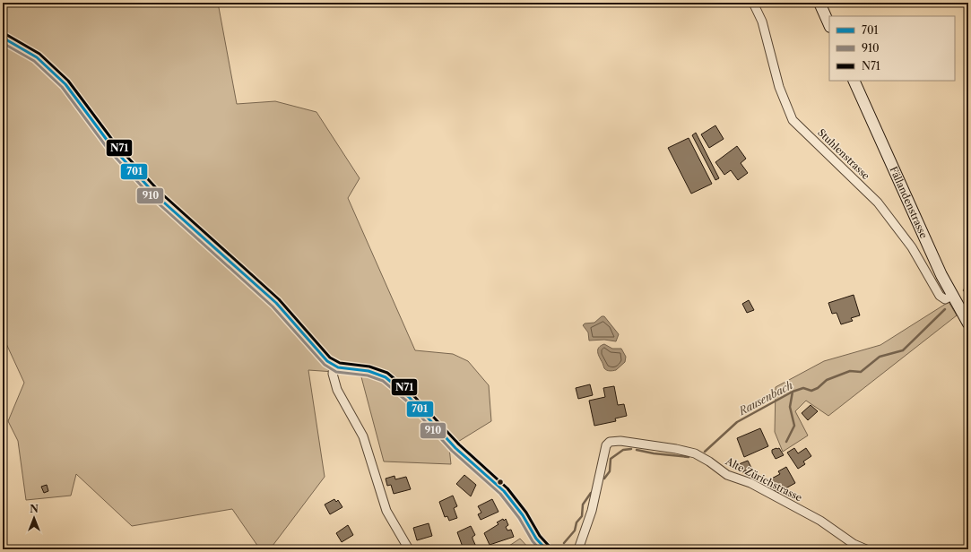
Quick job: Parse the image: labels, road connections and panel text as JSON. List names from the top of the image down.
{
  "streets": {
    "street": ["Stuhlenstrasse", "Fällandenstrasse", "Alte Zürichstrasse"]
  },
  "crossings": [
    ["Stuhlenstrasse", "Fällandenstrasse"]
  ],
  "water": ["Rausenbach"],
  "lines": ["transit line N71", "transit line 701", "transit line 910"],
  "legend": ["701", "910", "N71"],
  "north": "top"
}
